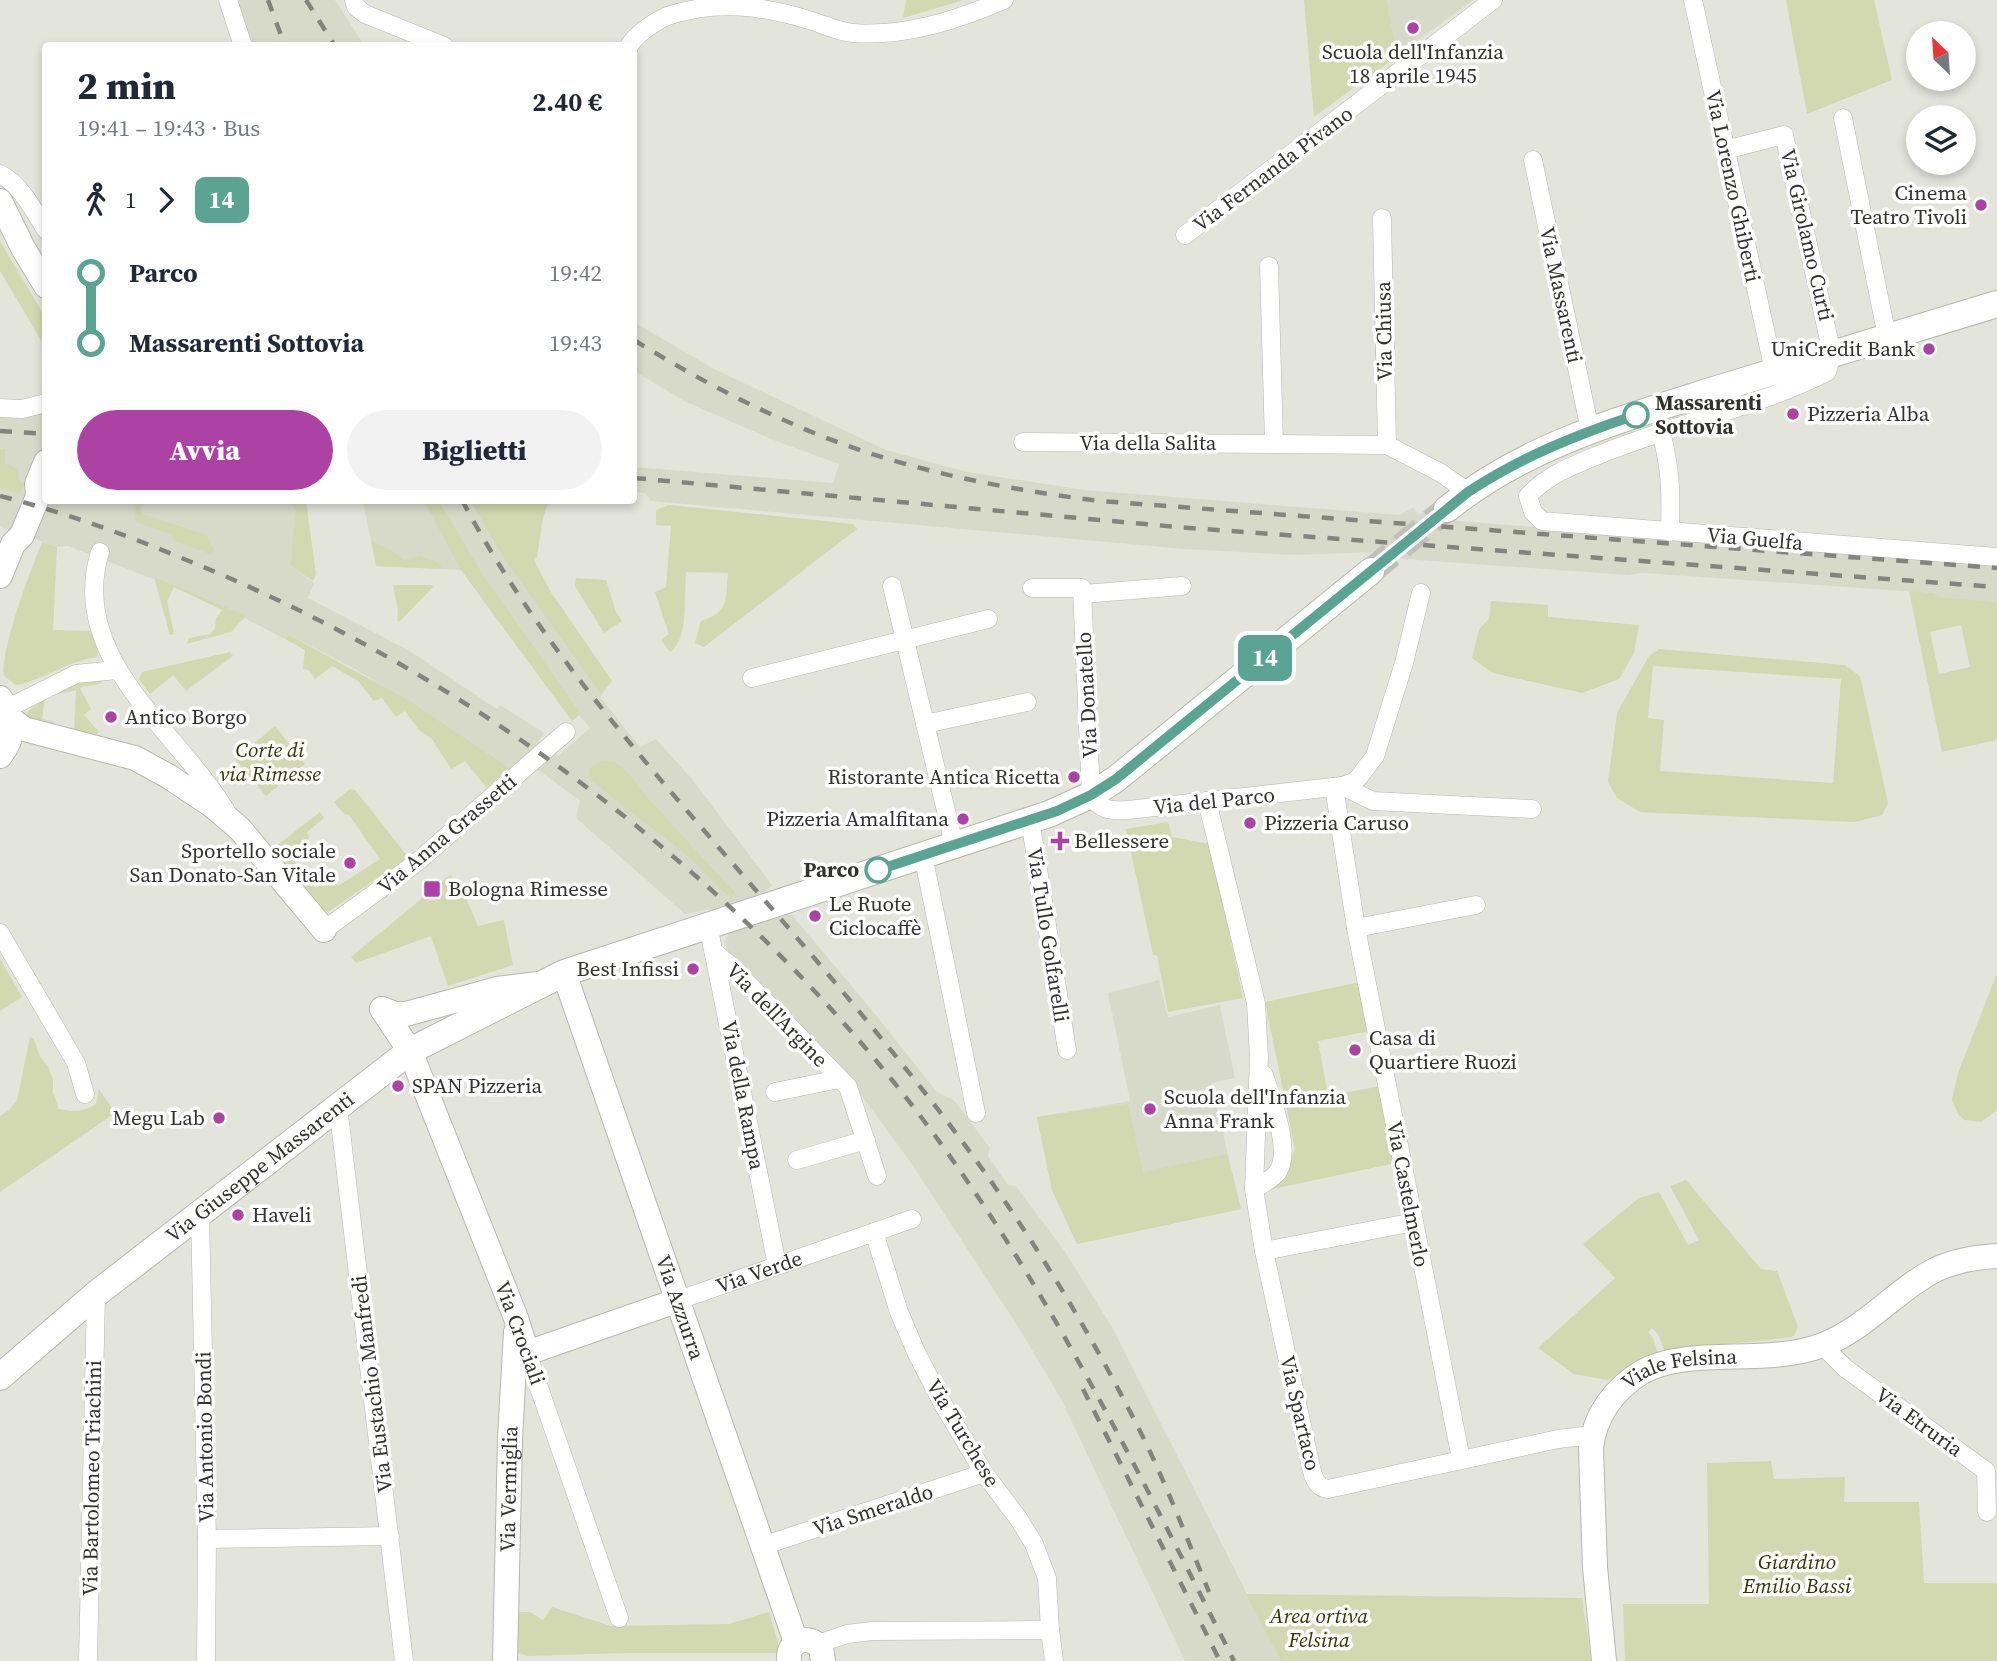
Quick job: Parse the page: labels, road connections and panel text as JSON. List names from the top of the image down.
{
  "streets": {
    "main road": [
      "Via Giuseppe Massarenti",
      "Via Verde",
      "Via Azzurra",
      "Via Crociali",
      "Viale Felsina",
      "Via Vermiglia"
    ],
    "street": [
      "Via Fernanda Pivano",
      "Via Lorenzo Ghiberti",
      "Via Girolamo Curti",
      "Via Massarenti",
      "Via Chiusa",
      "Via della Salita",
      "Via Guelfa",
      "Via Donatello",
      "Via del Parco",
      "Via Anna Grassetti",
      "Via Tullo Golfarelli",
      "Via dell'Argine",
      "Via della Rampa",
      "Via Castelmerlo",
      "Via Eustachio Manfredi",
      "Via Spartaco",
      "Via Etruria",
      "Via Turchese",
      "Via Antonio Bondi",
      "Via Bartolomeo Triachini",
      "Via Smeraldo"
    ]
  },
  "crossings": [
    ["Via Lorenzo Ghiberti", "Via Girolamo Curti"],
    ["Via Chiusa", "Via della Salita"],
    ["Via Donatello", "Via del Parco"],
    ["Via Donatello", "Via Giuseppe Massarenti"],
    ["Via del Parco", "Via Giuseppe Massarenti"],
    ["Via del Parco", "Via Castelmerlo"],
    ["Via del Parco", "Via Spartaco"],
    ["Via Tullo Golfarelli", "Via Giuseppe Massarenti"],
    ["Via dell'Argine", "Via della Rampa"],
    ["Via della Rampa", "Via Giuseppe Massarenti"],
    ["Via della Rampa", "Via Verde"],
    ["Via Giuseppe Massarenti", "Via Azzurra"],
    ["Via Giuseppe Massarenti", "Via Crociali"],
    ["Via Giuseppe Massarenti", "Via Eustachio Manfredi"],
    ["Via Giuseppe Massarenti", "Via Antonio Bondi"],
    ["Via Giuseppe Massarenti", "Via Bartolomeo Triachini"],
    ["Via Castelmerlo", "Via Spartaco"],
    ["Via Verde", "Via Azzurra"],
    ["Via Verde", "Via Crociali"],
    ["Via Verde", "Via Turchese"],
    ["Via Azzurra", "Via Smeraldo"],
    ["Via Crociali", "Via Vermiglia"],
    ["Viale Felsina", "Via Spartaco"],
    ["Viale Felsina", "Via Etruria"],
    ["Via Turchese", "Via Smeraldo"]
  ],
  "parks": ["Corte di via Rimesse", "Giardino Emilio Bassi", "Area ortiva Felsina"],
  "places": {
    "other": [
      "Scuola dell'Infanzia 18 aprile 1945",
      "Cinema Teatro Tivoli",
      "UniCredit Bank",
      "Pizzeria Alba",
      "Massarenti Sottovia",
      "Antico Borgo",
      "Ristorante Antica Ricetta",
      "Pizzeria Amalfitana",
      "Pizzeria Caruso",
      "Sportello sociale San Donato-San Vitale",
      "Parco",
      "Le Ruote Ciclocaffè",
      "Best Infissi",
      "Casa di Quartiere Ruozi",
      "SPAN Pizzeria",
      "Scuola dell'Infanzia Anna Frank",
      "Megu Lab",
      "Haveli"
    ],
    "health": ["Bellessere"],
    "transit": ["Bologna Rimesse"]
  },
  "lines": ["bus line 14"],
  "north": "top left",
  "page": {
    "on_map": "14",
    "heading": ["2 min", "19:41 – 19:43 · Bus", "2.40 €"],
    "legs": ["1", "14"],
    "list": [
      {
        "name": "Parco",
        "value": "19:42"
      },
      {
        "name": "Massarenti Sottovia",
        "value": "19:43"
      }
    ],
    "buttons": ["Avvia", "Biglietti"]
  }
}
